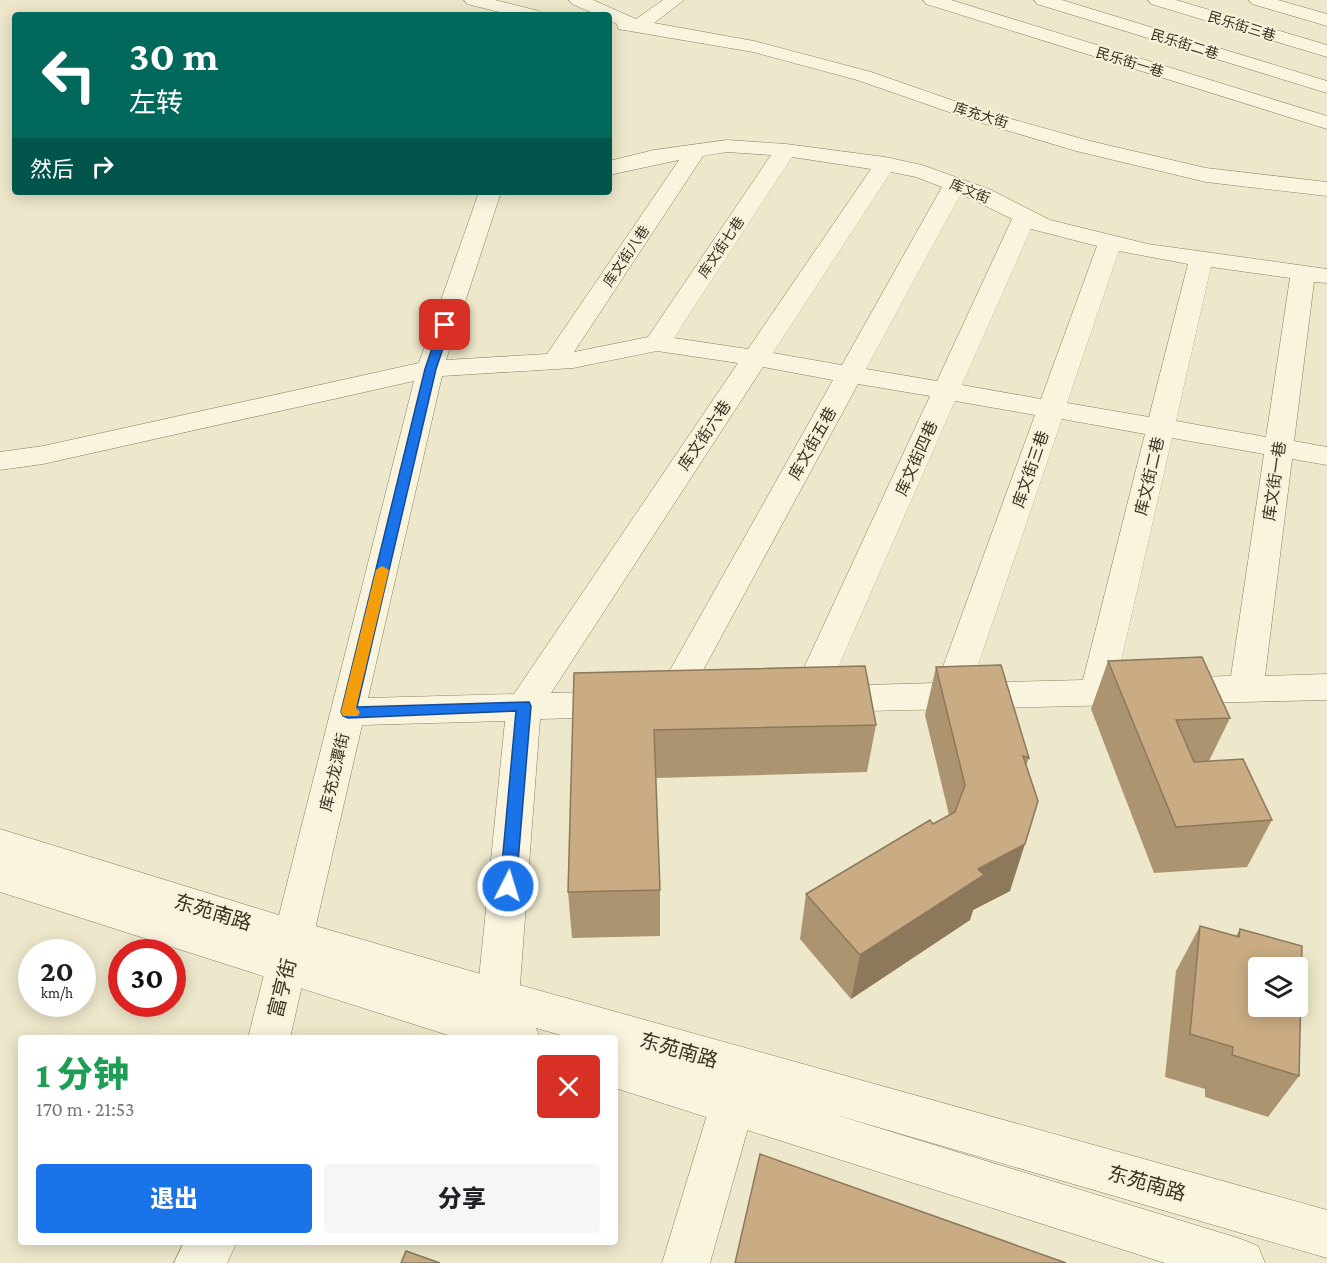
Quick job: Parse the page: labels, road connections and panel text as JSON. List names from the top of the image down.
{
  "streets": {
    "street": [
      "民乐街三巷",
      "民乐街二巷",
      "民乐街一巷",
      "库充大街",
      "库文街",
      "库文街七巷",
      "库文街八巷",
      "库文街六巷",
      "库文街五巷",
      "库文街四巷",
      "库文街三巷",
      "库文街二巷",
      "库文街一巷",
      "库充龙潭街",
      "东苑南路",
      "富亨街"
    ]
  },
  "crossings": [
    ["库文街", "库文街七巷"],
    ["库文街", "库文街八巷"],
    ["库文街", "库文街六巷"],
    ["库文街", "库文街五巷"],
    ["库文街", "库文街四巷"],
    ["库文街", "库文街三巷"],
    ["库文街", "库文街二巷"],
    ["库文街", "库文街一巷"],
    ["库充龙潭街", "东苑南路"],
    ["库充龙潭街", "富亨街"],
    ["东苑南路", "富亨街"]
  ],
  "page": {
    "turn": ["30 m", "左转"],
    "then": "然后",
    "speed": "20 km/h",
    "limit": "30",
    "heading": ["1 分钟", "170 m · 21:53"],
    "buttons": ["退出", "分享"]
  }
}
